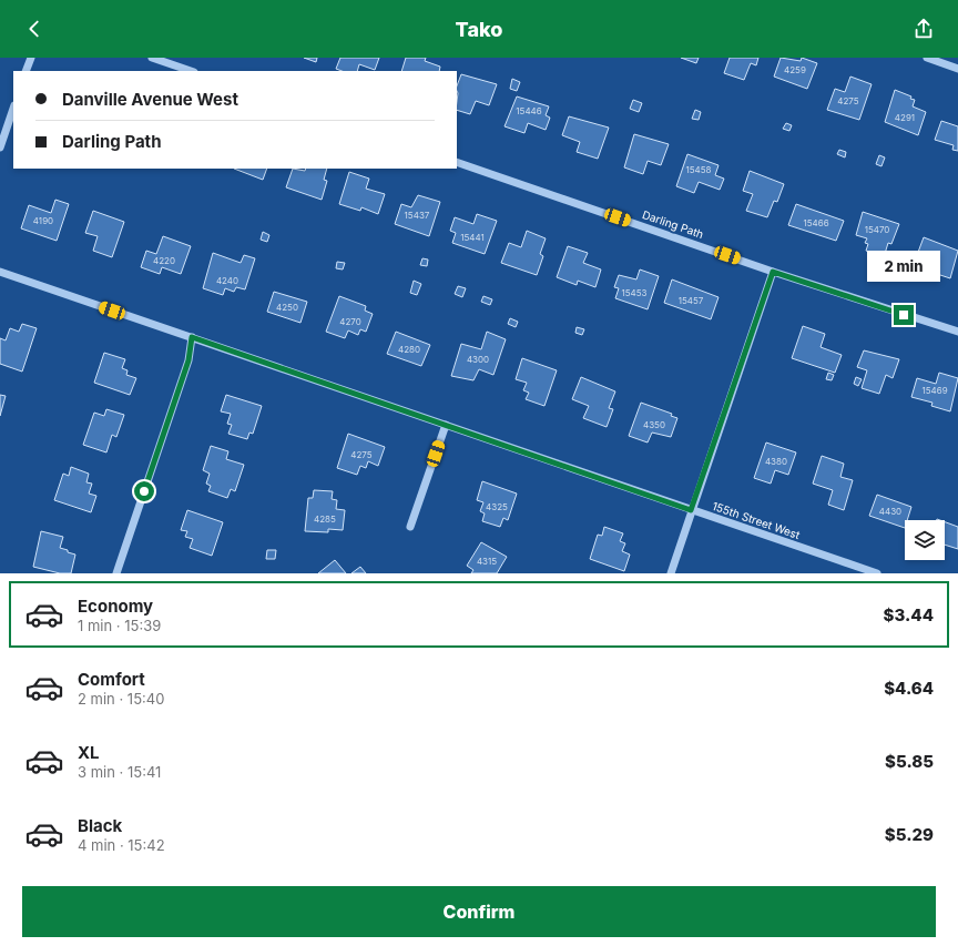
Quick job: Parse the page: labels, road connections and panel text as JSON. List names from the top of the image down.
{
  "streets": {
    "street": ["Darling Path", "155th Street West"]
  },
  "house_numbers": [
    "4259",
    "4275",
    "15446",
    "4291",
    "15458",
    "15437",
    "4190",
    "15466",
    "15470",
    "15441",
    "4220",
    "4240",
    "15453",
    "15457",
    "4250",
    "4270",
    "4280",
    "4300",
    "15469",
    "4350",
    "4275",
    "4380",
    "4325",
    "4430",
    "4285",
    "4315"
  ],
  "page": {
    "header": "Tako",
    "banner": ["Danville Avenue West", "Darling Path"],
    "bubble": "2 min",
    "list": [
      {
        "name": "Economy",
        "note": "1 min · 15:39",
        "value": "$3.44"
      },
      {
        "name": "Comfort",
        "note": "2 min · 15:40",
        "value": "$4.64"
      },
      {
        "name": "XL",
        "note": "3 min · 15:41",
        "value": "$5.85"
      },
      {
        "name": "Black",
        "note": "4 min · 15:42",
        "value": "$5.29"
      }
    ],
    "buttons": "Confirm"
  }
}
